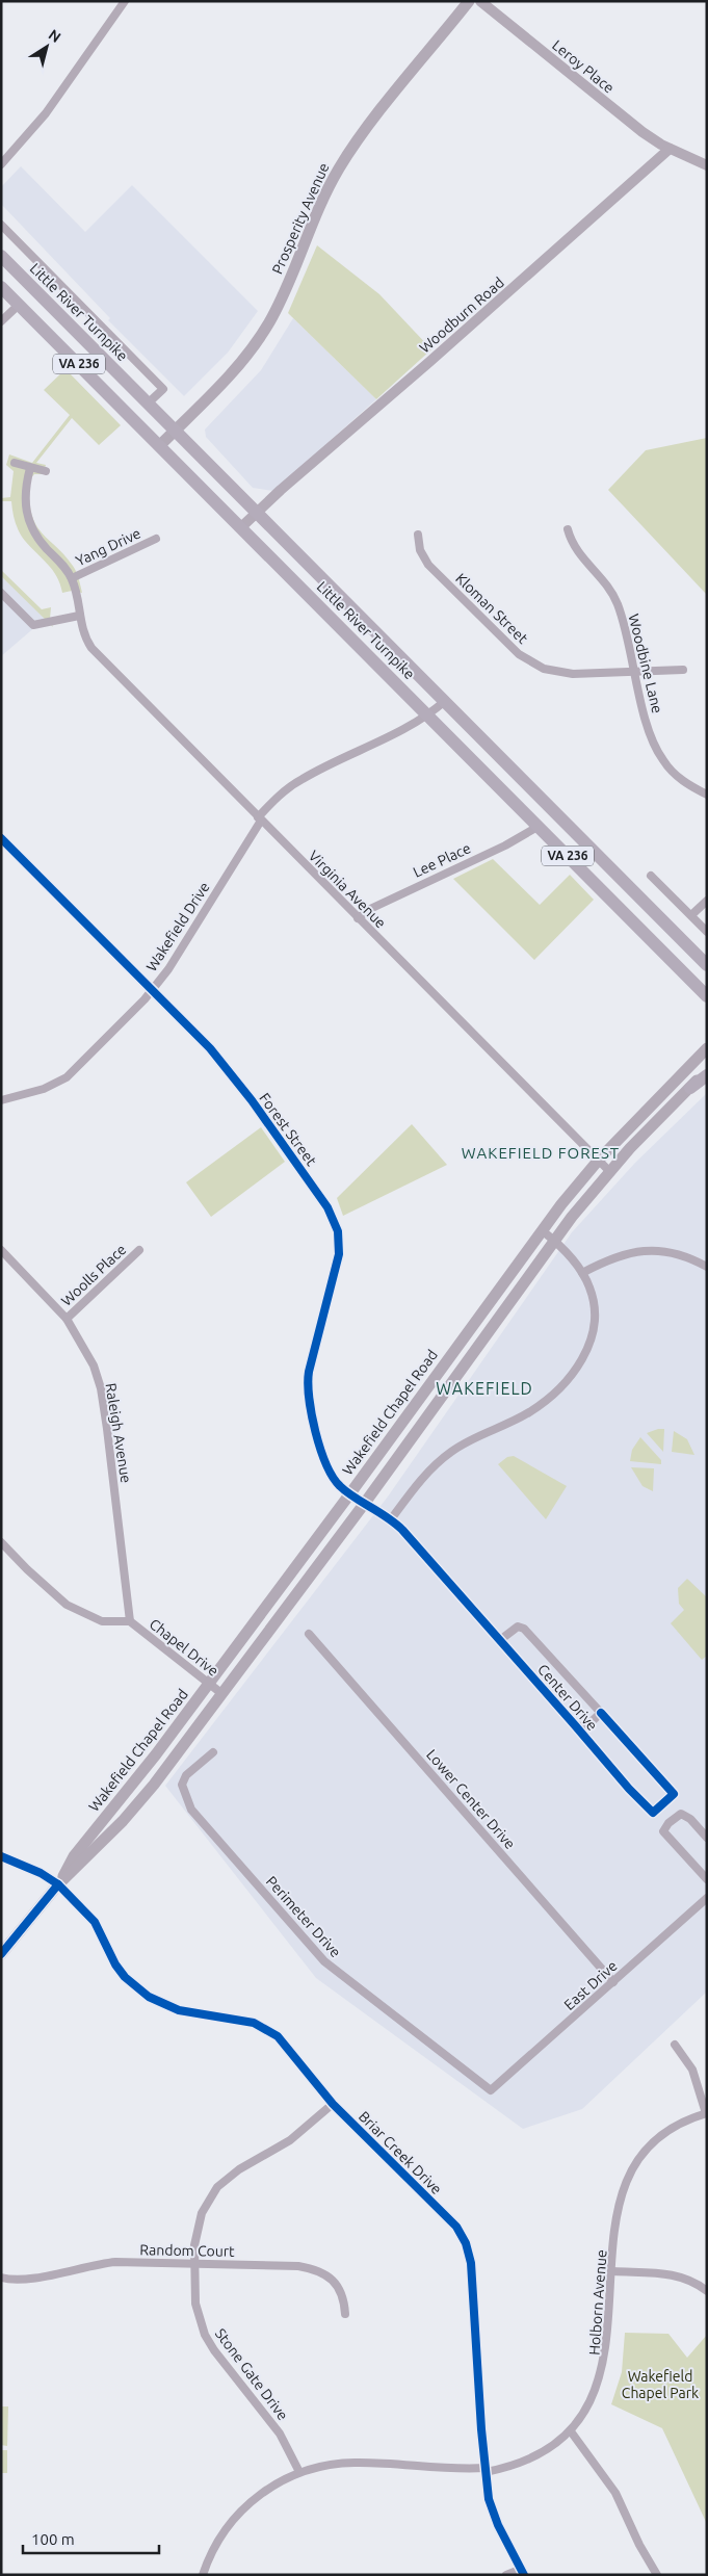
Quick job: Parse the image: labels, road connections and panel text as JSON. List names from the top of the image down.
{
  "streets": {
    "main road": [
      "Prosperity Avenue",
      "Little River Turnpike",
      "VA 236",
      "Wakefield Chapel Road"
    ],
    "street": [
      "Leroy Place",
      "Woodburn Road",
      "Yang Drive",
      "Kloman Street",
      "Woodbine Lane",
      "Lee Place",
      "Virginia Avenue",
      "Wakefield Drive",
      "Forest Street",
      "Woolls Place",
      "Raleigh Avenue",
      "Chapel Drive",
      "Center Drive",
      "Lower Center Drive",
      "Perimeter Drive",
      "East Drive",
      "Briar Creek Drive",
      "Random Court",
      "Holborn Avenue",
      "Stone Gate Drive"
    ]
  },
  "crossings": [
    ["Leroy Place", "Woodburn Road"],
    ["Prosperity Avenue", "Little River Turnpike"],
    ["Little River Turnpike", "Woodburn Road"],
    ["Little River Turnpike", "Lee Place"],
    ["Little River Turnpike", "Wakefield Drive"],
    ["Yang Drive", "Virginia Avenue"],
    ["Kloman Street", "Woodbine Lane"],
    ["Lee Place", "Virginia Avenue"],
    ["Virginia Avenue", "Wakefield Drive"],
    ["Virginia Avenue", "Wakefield Chapel Road"],
    ["Wakefield Drive", "Forest Street"],
    ["Forest Street", "Wakefield Chapel Road"],
    ["Forest Street", "Center Drive"],
    ["Woolls Place", "Raleigh Avenue"],
    ["Wakefield Chapel Road", "Chapel Drive"],
    ["Wakefield Chapel Road", "Center Drive"],
    ["Wakefield Chapel Road", "Briar Creek Drive"],
    ["Raleigh Avenue", "Chapel Drive"],
    ["Lower Center Drive", "East Drive"],
    ["Perimeter Drive", "East Drive"],
    ["Briar Creek Drive", "Holborn Avenue"],
    ["Briar Creek Drive", "Stone Gate Drive"],
    ["Random Court", "Stone Gate Drive"],
    ["Holborn Avenue", "Stone Gate Drive"]
  ],
  "districts": ["WAKEFIELD FOREST", "WAKEFIELD"],
  "parks": ["Wakefield Chapel Park"],
  "scale_bar": "100 m",
  "north": "top right"
}
